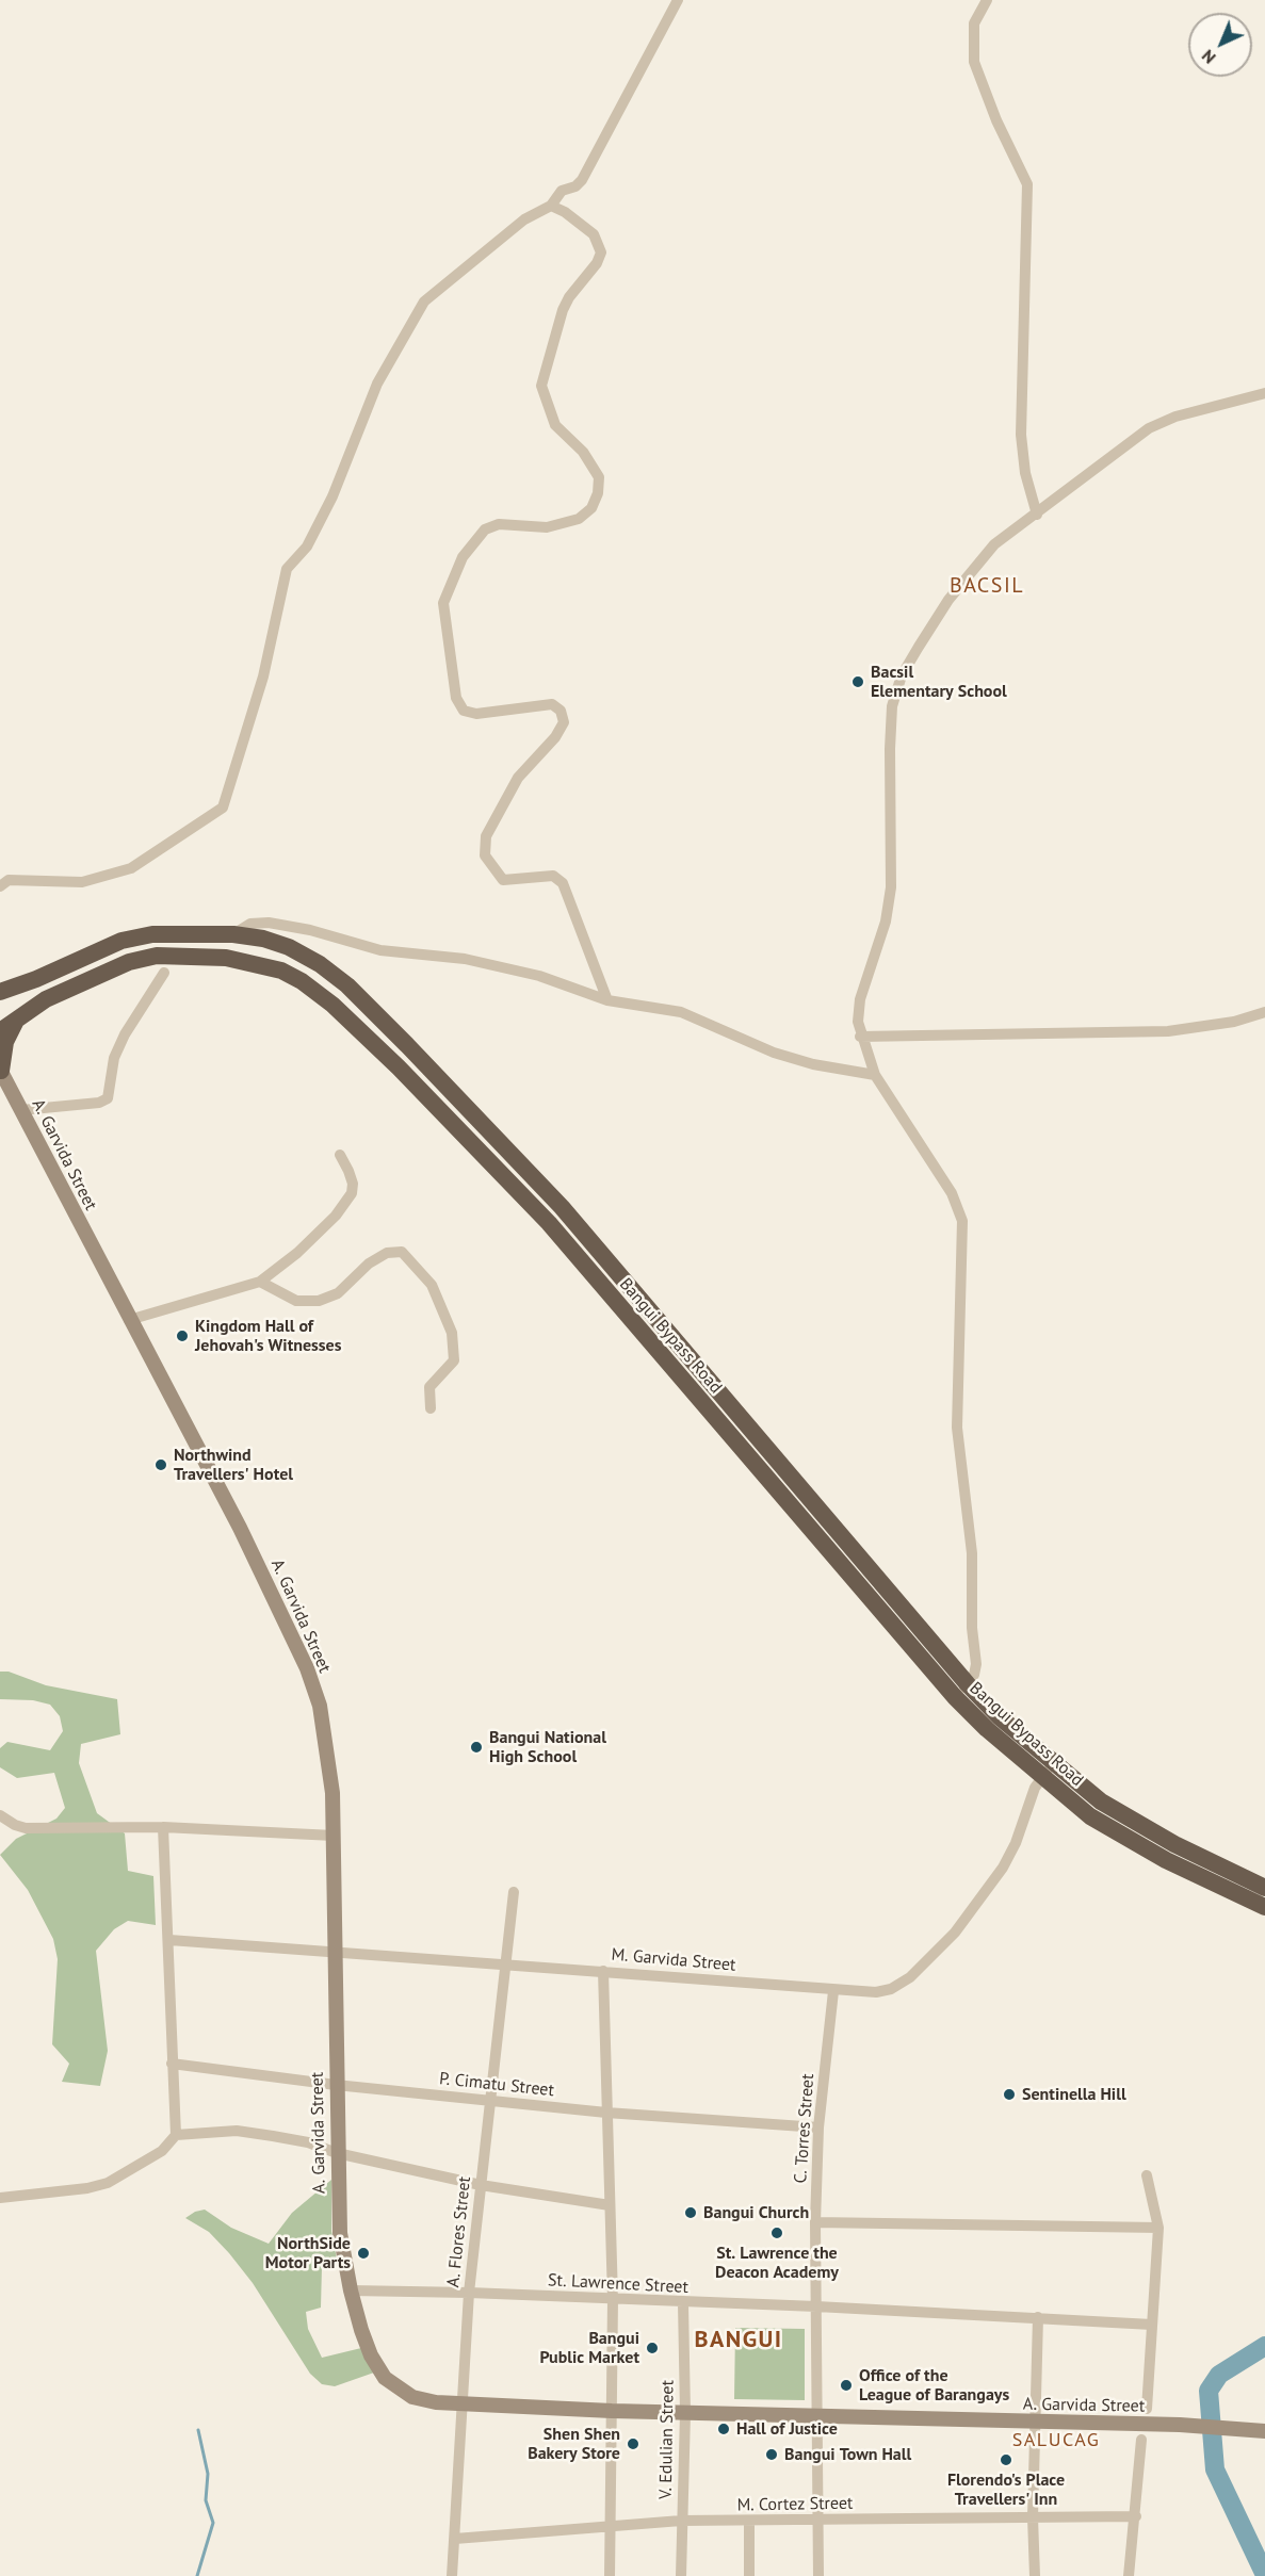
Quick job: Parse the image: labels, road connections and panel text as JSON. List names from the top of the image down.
{
  "streets": {
    "highway": ["Bangui Bypass Road"],
    "main road": ["A. Garvida Street"],
    "street": [
      "M. Garvida Street",
      "P. Cimatu Street",
      "C. Torres Street",
      "A. Flores Street",
      "St. Lawrence Street",
      "V. Edulian Street",
      "M. Cortez Street"
    ]
  },
  "crossings": [
    ["A. Garvida Street", "M. Garvida Street"],
    ["A. Garvida Street", "P. Cimatu Street"],
    ["A. Garvida Street", "C. Torres Street"],
    ["A. Garvida Street", "A. Flores Street"],
    ["A. Garvida Street", "St. Lawrence Street"],
    ["A. Garvida Street", "V. Edulian Street"],
    ["Bangui Bypass Road", "M. Garvida Street"],
    ["M. Garvida Street", "C. Torres Street"],
    ["M. Garvida Street", "A. Flores Street"],
    ["P. Cimatu Street", "C. Torres Street"],
    ["P. Cimatu Street", "A. Flores Street"],
    ["C. Torres Street", "St. Lawrence Street"],
    ["C. Torres Street", "M. Cortez Street"],
    ["A. Flores Street", "St. Lawrence Street"],
    ["A. Flores Street", "M. Cortez Street"],
    ["St. Lawrence Street", "V. Edulian Street"],
    ["V. Edulian Street", "M. Cortez Street"]
  ],
  "districts": ["BACSIL", "BANGUI", "SALUCAG"],
  "places": [
    "Bacsil Elementary School",
    "Kingdom Hall of Jehovah's Witnesses",
    "Northwind Travellers' Hotel",
    "Bangui National High School",
    "Sentinella Hill",
    "Bangui Church",
    "St. Lawrence the Deacon Academy",
    "NorthSide Motor Parts",
    "Bangui Public Market",
    "Office of the League of Barangays",
    "Hall of Justice",
    "Shen Shen Bakery Store",
    "Bangui Town Hall",
    "Florendo's Place Travellers' Inn"
  ],
  "north": "bottom left"
}
